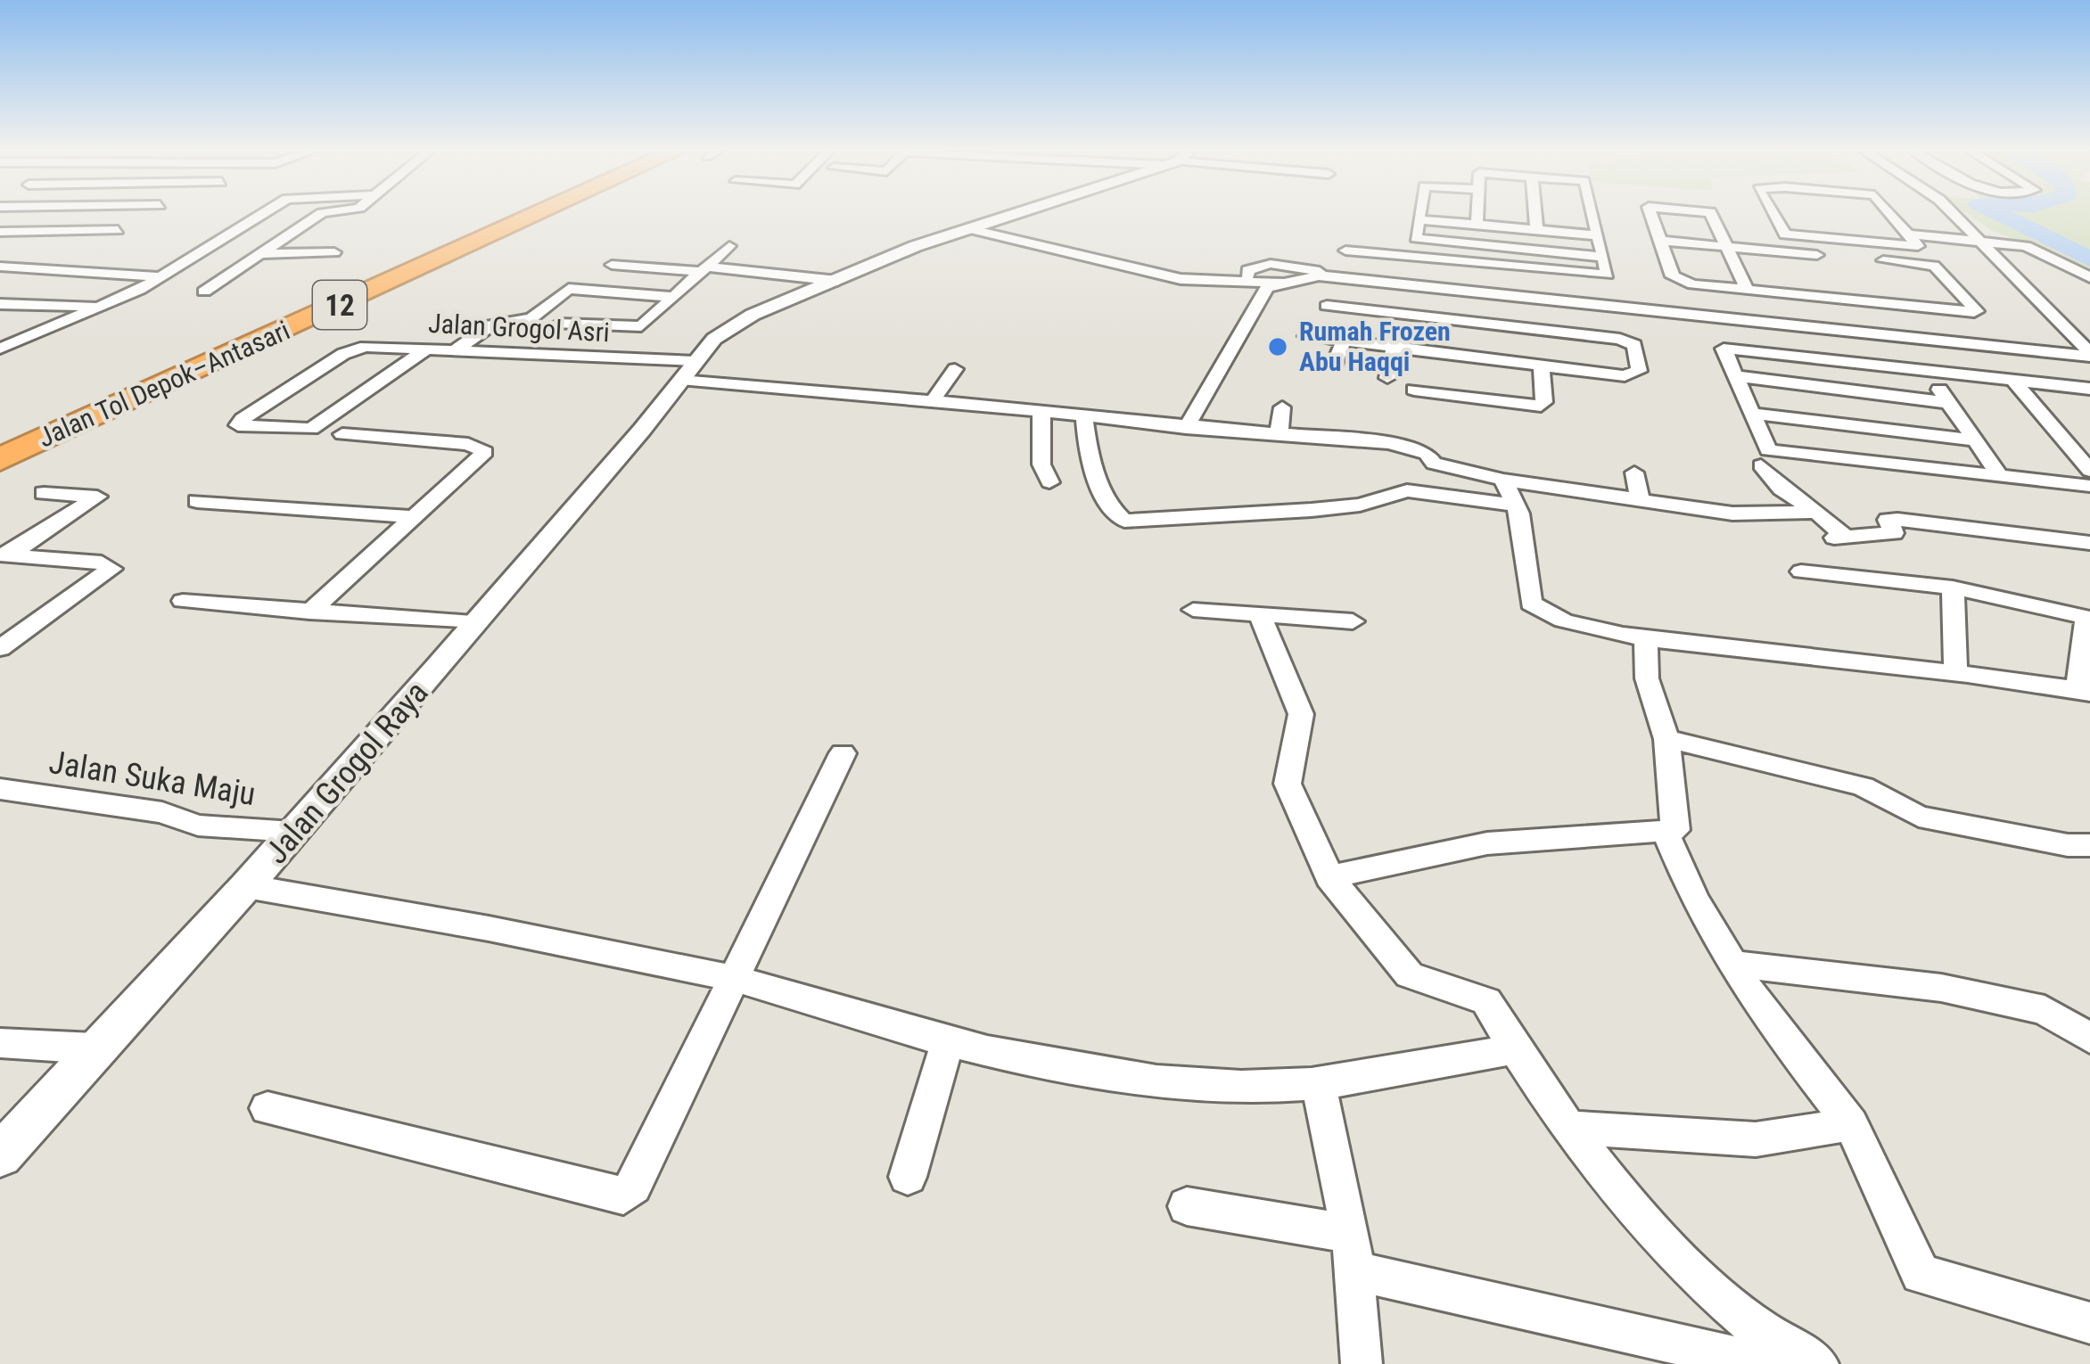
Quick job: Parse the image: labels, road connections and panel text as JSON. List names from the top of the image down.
{
  "streets": {
    "highway": ["12", "Jalan Tol Depok–Antasari"],
    "street": ["Jalan Grogol Asri", "Jalan Grogol Raya", "Jalan Suka Maju"]
  },
  "crossings": [
    ["Jalan Grogol Asri", "Jalan Grogol Raya"],
    ["Jalan Grogol Raya", "Jalan Suka Maju"]
  ],
  "places": ["Rumah Frozen Abu Haqqi"]
}
